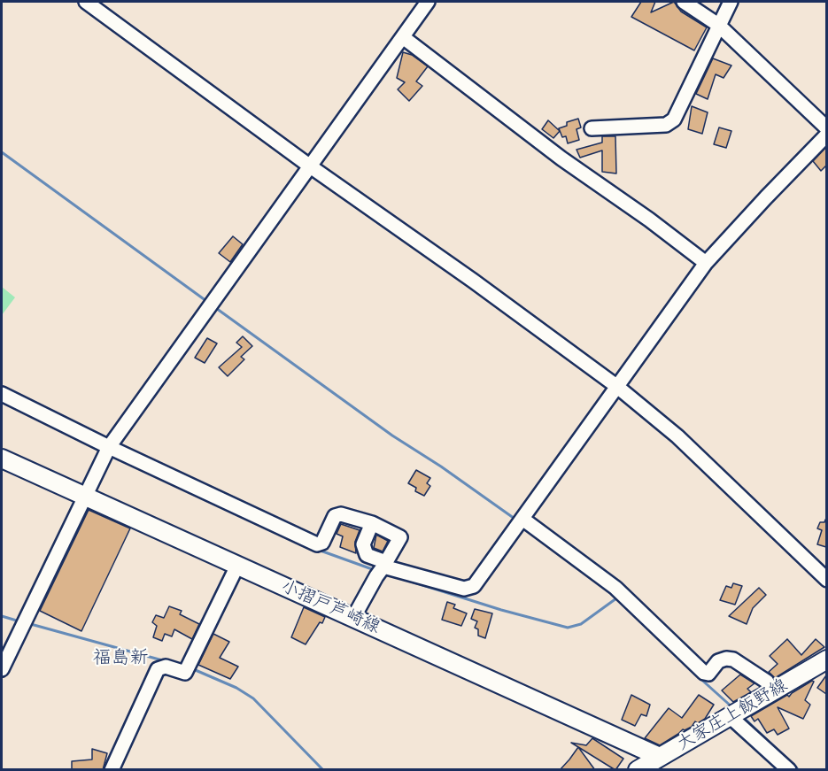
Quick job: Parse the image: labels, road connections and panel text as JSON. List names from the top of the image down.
{
  "streets": {
    "main road": ["小摺戸芦崎線", "大家庄上飯野線"]
  },
  "crossings": [
    ["小摺戸芦崎線", "大家庄上飯野線"]
  ],
  "districts": ["福島新"]
}
